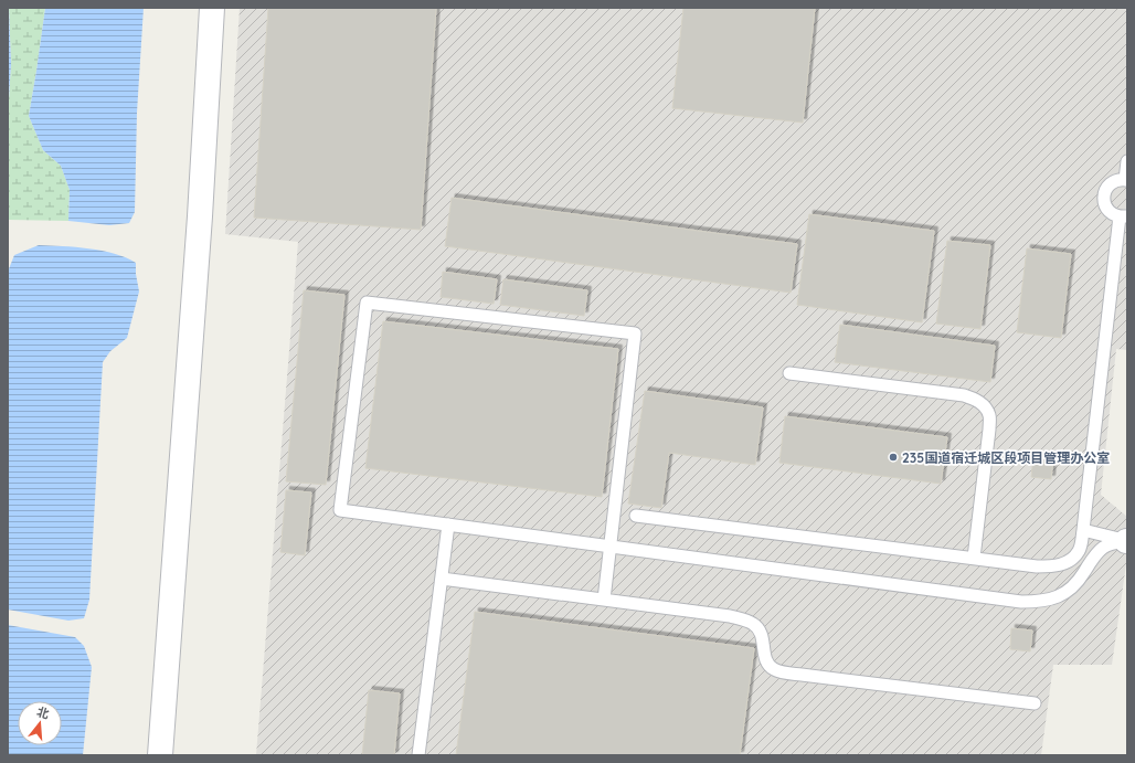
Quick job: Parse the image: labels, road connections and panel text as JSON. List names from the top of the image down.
{
  "places": ["235国道宿迁城区段项目管理办公室"],
  "north": "top"
}
